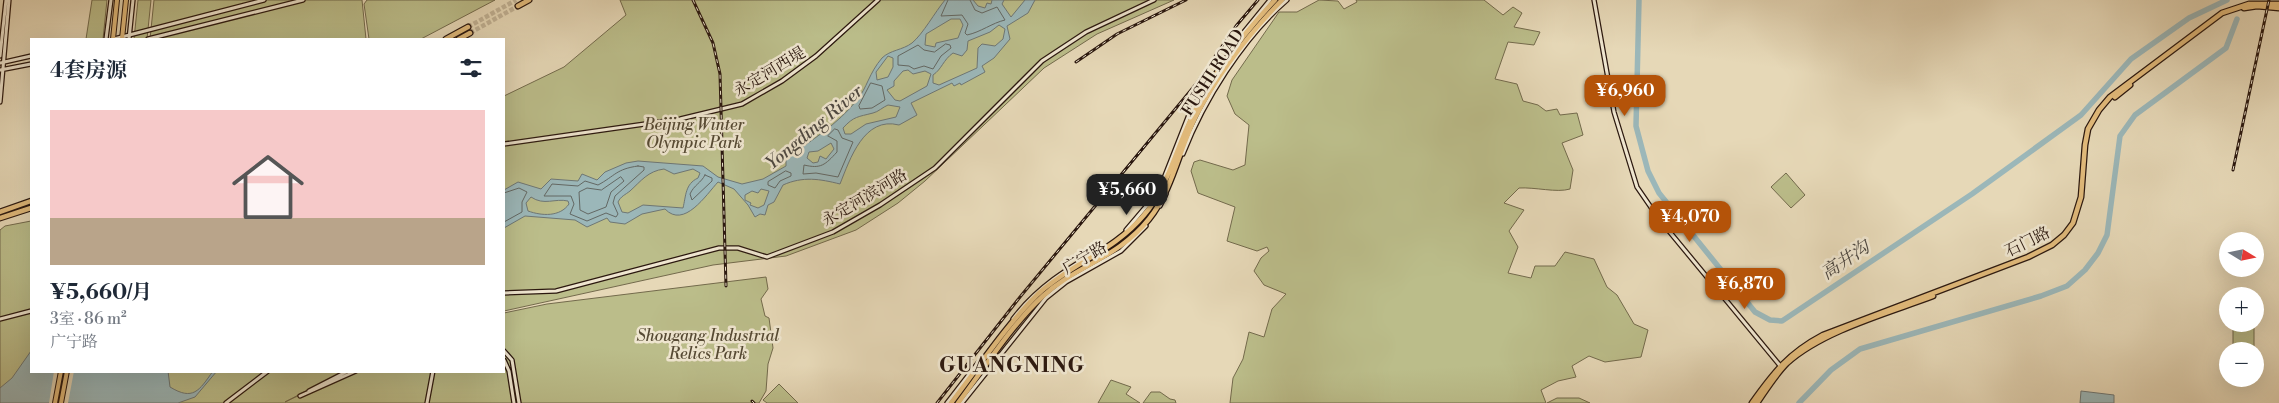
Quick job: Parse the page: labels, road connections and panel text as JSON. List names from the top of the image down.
{
  "streets": {
    "highway": ["FUSHI ROAD", "石门路"],
    "street": ["永定河西堤", "永定河滨河路", "广宁路"]
  },
  "districts": ["GUANGNING"],
  "water": ["Yongding River", "高井沟"],
  "parks": ["Beijing Winter Olympic Park", "Shougang Industrial Relics Park"],
  "north": "right",
  "page": {
    "heading": "4套房源",
    "price": [
      "¥6,960",
      "¥5,660",
      "¥4,070",
      "¥6,870"
    ],
    "list": [
      {
        "name": "¥5,660/月",
        "note": "3室 · 86 m² · 广宁路"
      }
    ],
    "map_buttons": ["+", "−"]
  }
}
